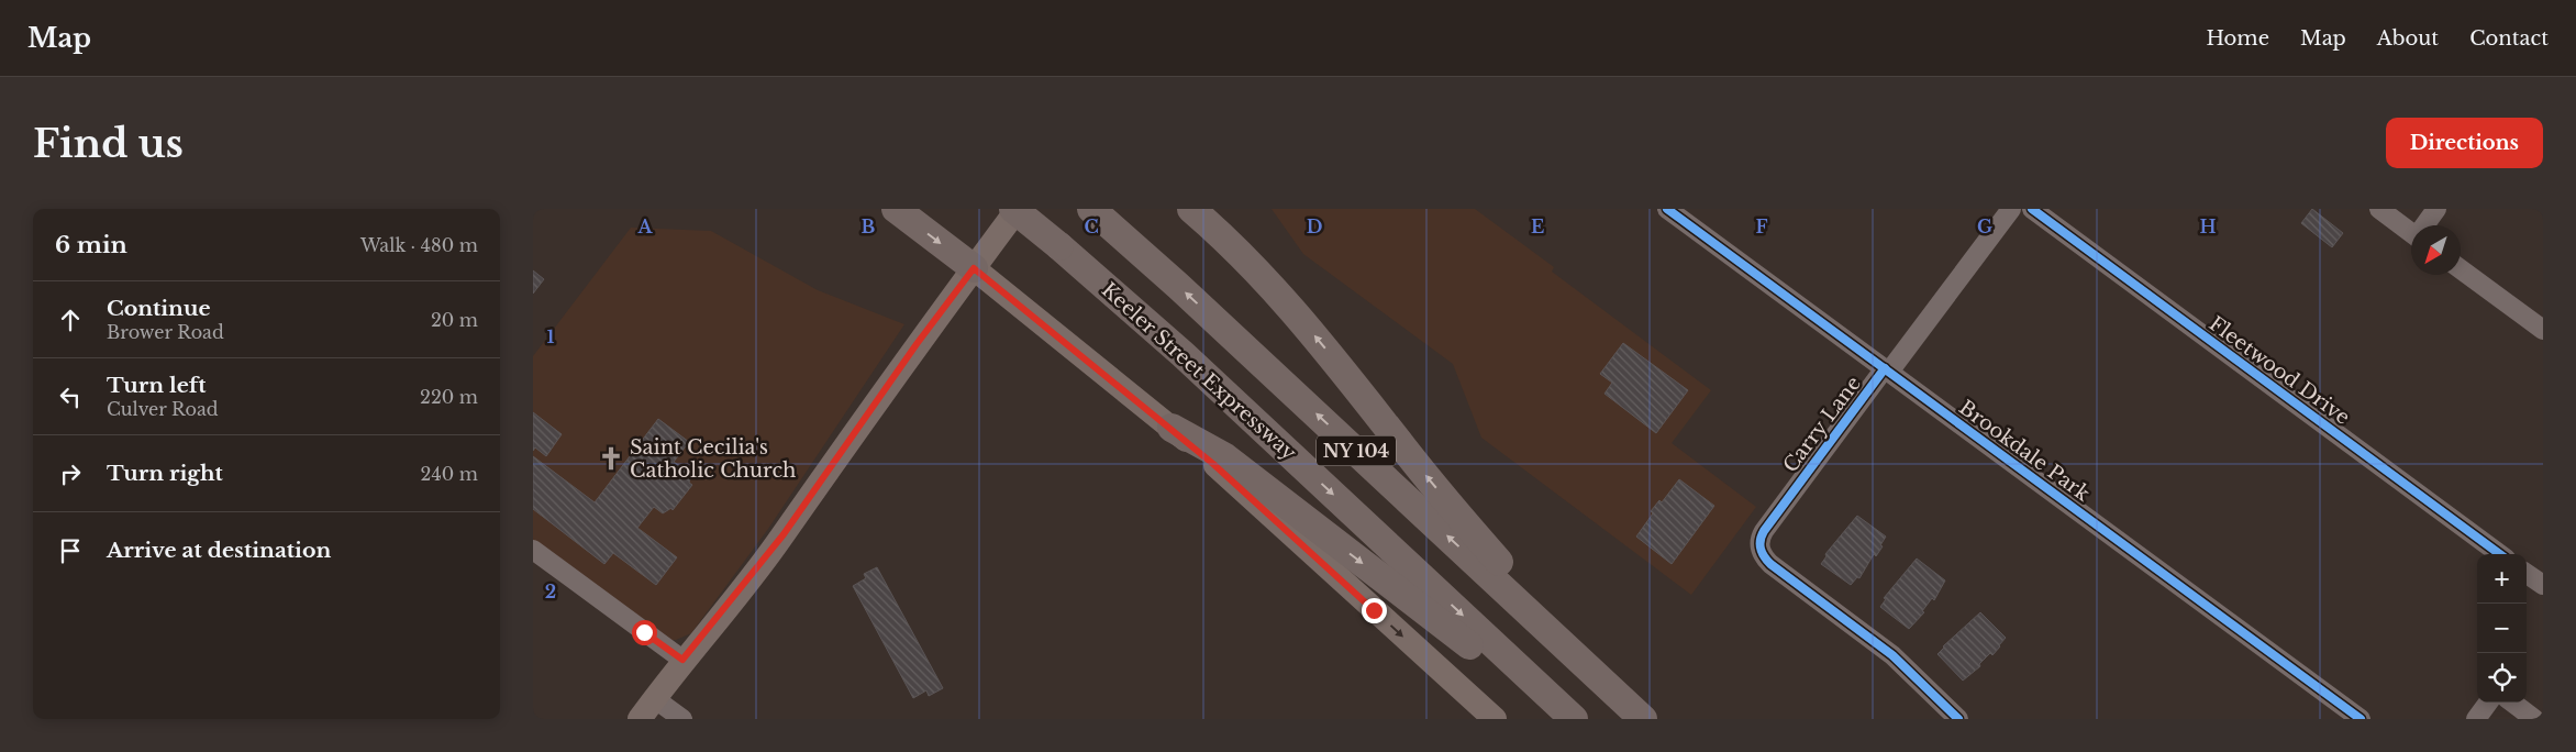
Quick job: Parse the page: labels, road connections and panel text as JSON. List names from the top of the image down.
{
  "streets": {
    "highway": ["Keeler Street Expressway", "NY 104"],
    "street": ["Fleetwood Drive", "Carry Lane", "Brookdale Park"]
  },
  "crossings": [
    ["Carry Lane", "Brookdale Park"]
  ],
  "places": {
    "church": ["Saint Cecilia's Catholic Church"]
  },
  "north": "bottom left",
  "page": {
    "header": "Map",
    "nav": [
      "Home",
      "Map",
      "About",
      "Contact"
    ],
    "buttons": "Directions",
    "title": "Find us",
    "heading": ["6 min", "Walk · 480 m"],
    "list": [
      ["Continue", "Brower Road", "20 m"],
      ["Turn left", "Culver Road", "220 m"],
      ["Turn right", "240 m"],
      "Arrive at destination"
    ],
    "map_buttons": ["+", "−"]
  },
  "grid": {
    "columns": [
      "A",
      "B",
      "C",
      "D",
      "E",
      "F",
      "G",
      "H"
    ],
    "rows": ["1", "2"]
  }
}
